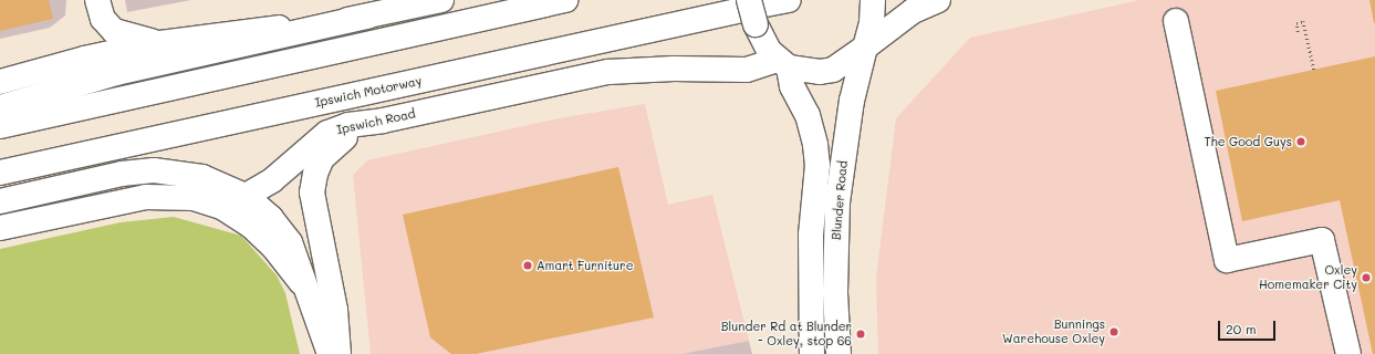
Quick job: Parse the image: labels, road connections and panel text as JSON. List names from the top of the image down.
{
  "streets": {
    "main road": ["Ipswich Motorway", "Ipswich Road", "Blunder Road"]
  },
  "places": [
    "The Good Guys",
    "Amart Furniture",
    "Oxley Homemaker City",
    "Bunnings Warehouse Oxley",
    "Blunder Rd at Blunder - Oxley, stop 66"
  ],
  "scale_bar": "20 m"
}
